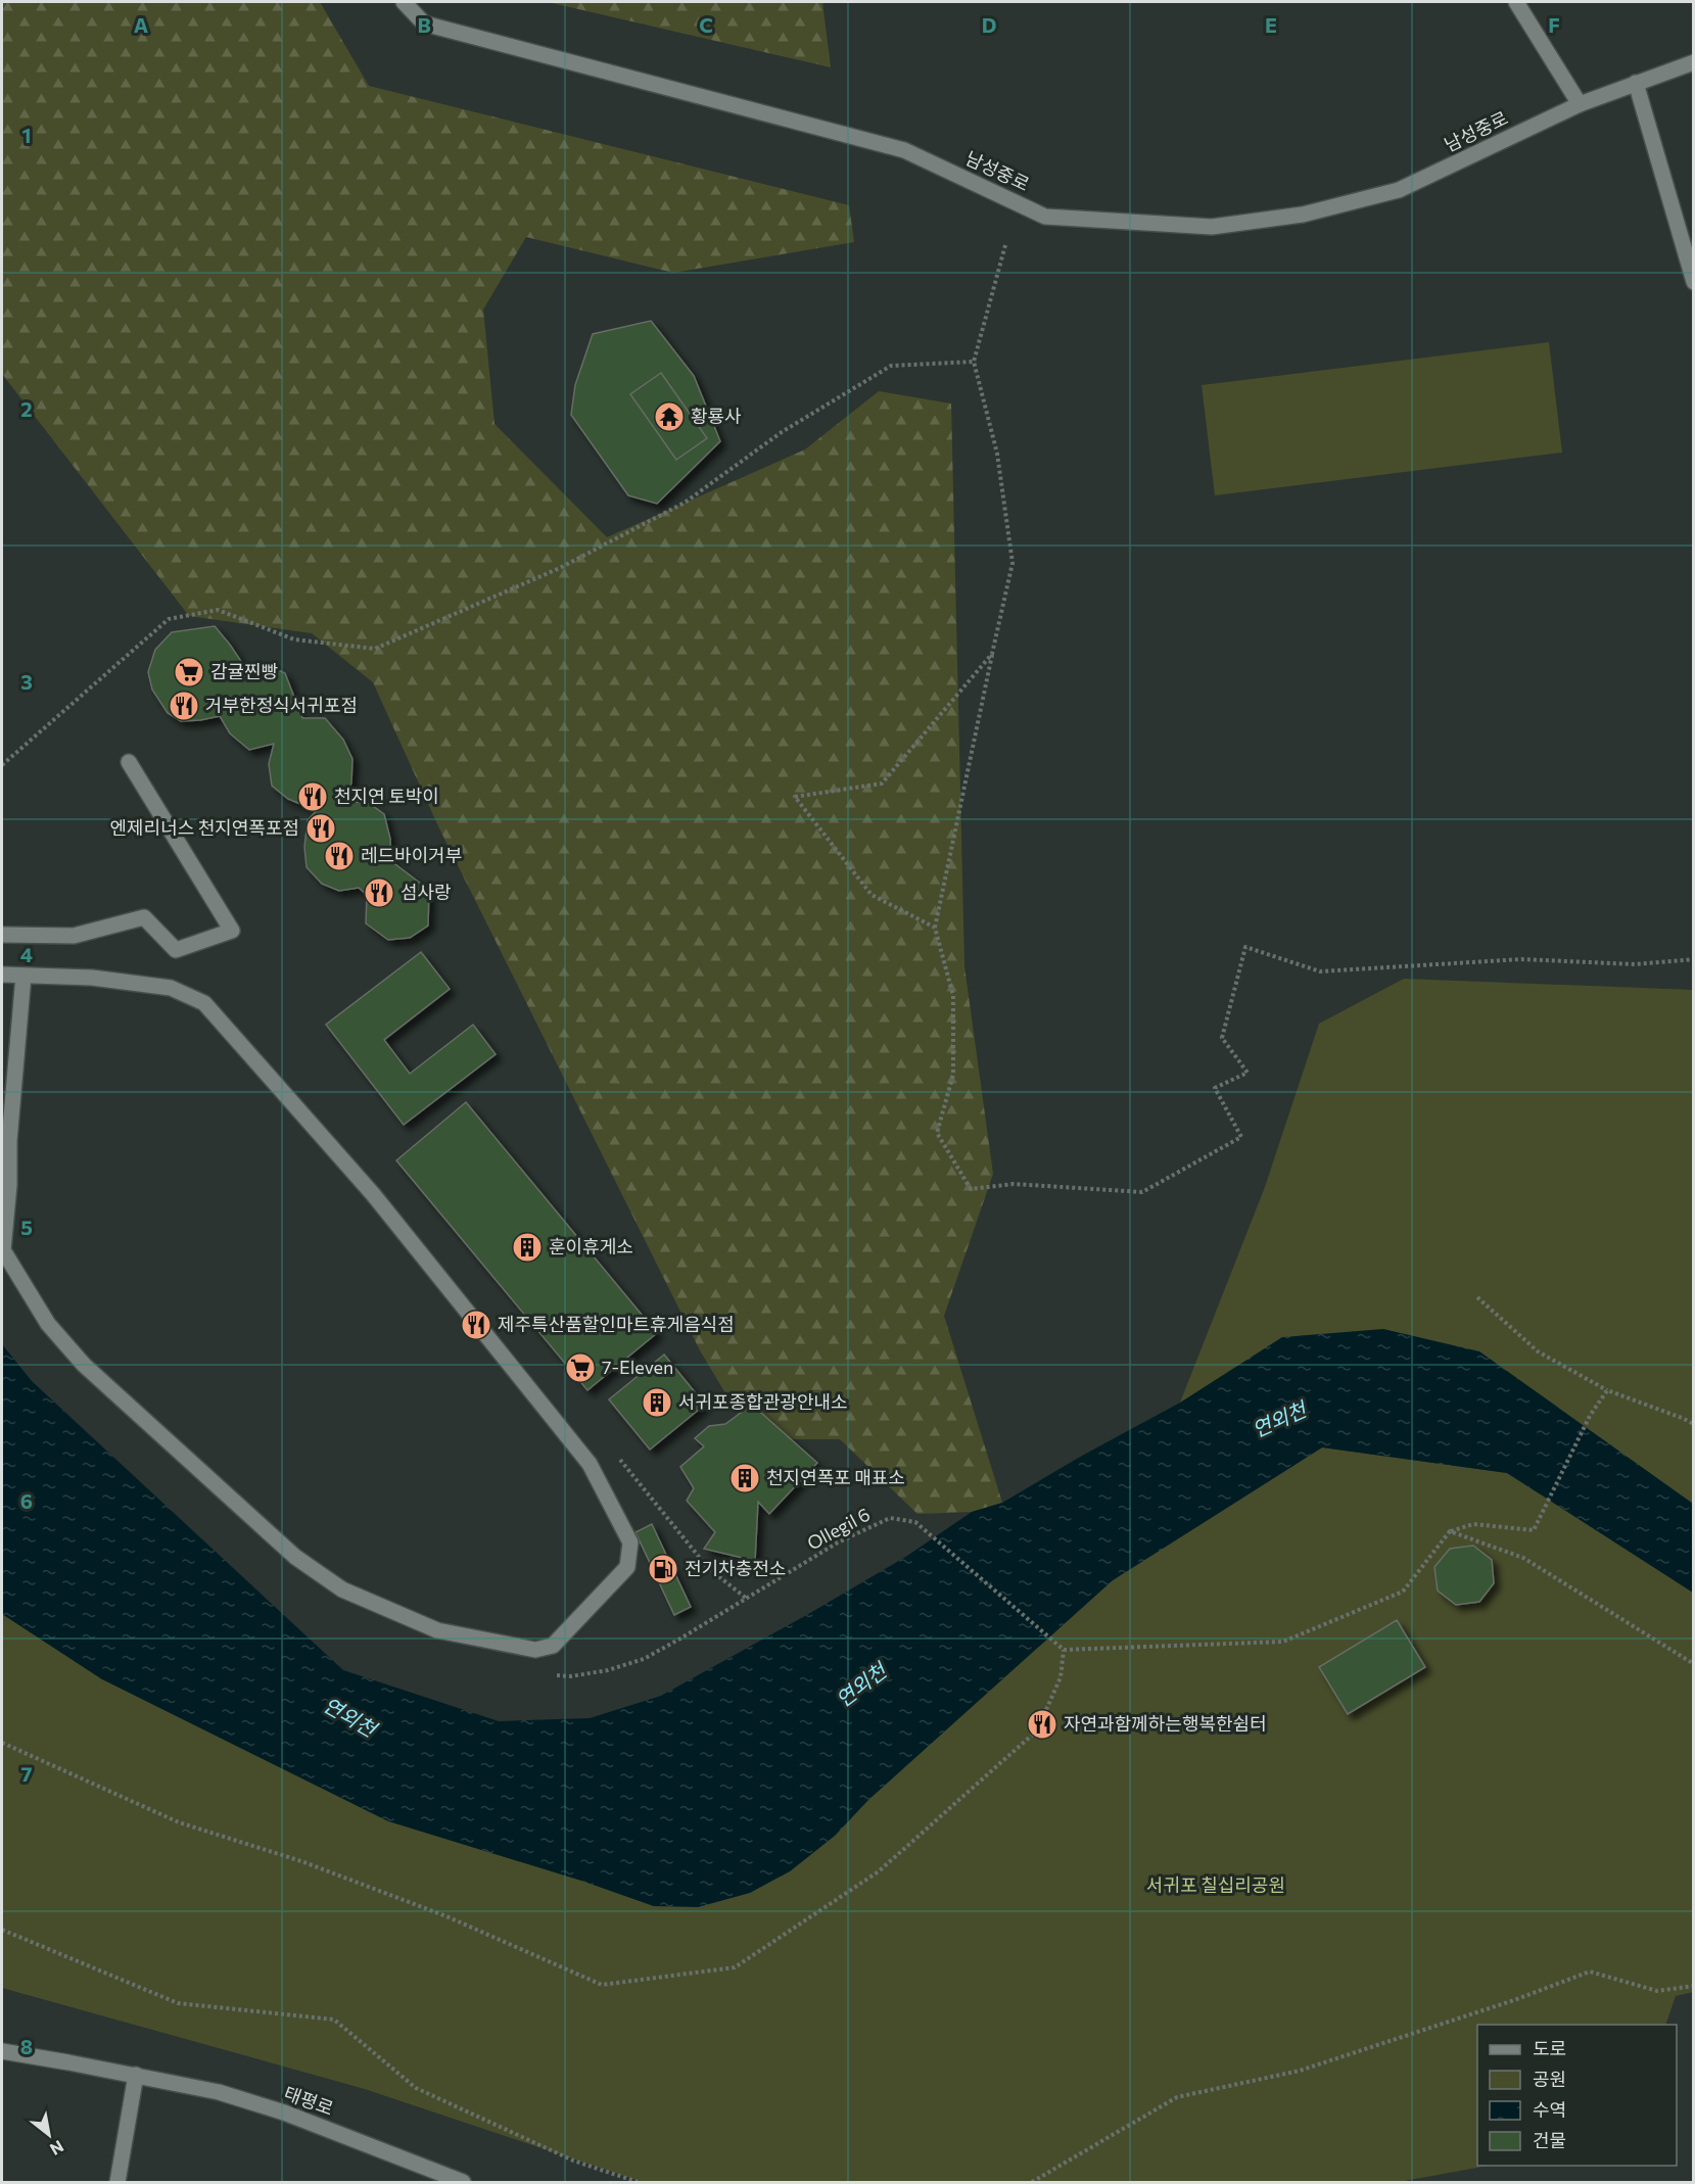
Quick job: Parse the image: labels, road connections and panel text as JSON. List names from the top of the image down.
{
  "streets": {
    "street": ["남성중로", "태평로"],
    "path": ["Ollegil 6"]
  },
  "water": ["연외천"],
  "parks": ["서귀포 칠십리공원"],
  "places": {
    "temple": ["황룡사"],
    "supermarket": ["감귤찐빵", "7-Eleven"],
    "restaurant": [
      "거부한정식서귀포점",
      "천지연 토박이",
      "엔제리너스 천지연폭포점",
      "레드바이거부",
      "섬사랑",
      "제주특산품할인마트휴게음식점",
      "자연과함께하는행복한쉼터"
    ],
    "building": ["훈이휴게소", "서귀포종합관광안내소", "천지연폭포 매표소"],
    "fuel station": ["전기차충전소"]
  },
  "legend": [
    "도로",
    "공원",
    "수역",
    "건물"
  ],
  "north": "bottom right",
  "grid": {
    "columns": [
      "A",
      "B",
      "C",
      "D",
      "E",
      "F"
    ],
    "rows": [
      "1",
      "2",
      "3",
      "4",
      "5",
      "6",
      "7",
      "8"
    ]
  }
}
